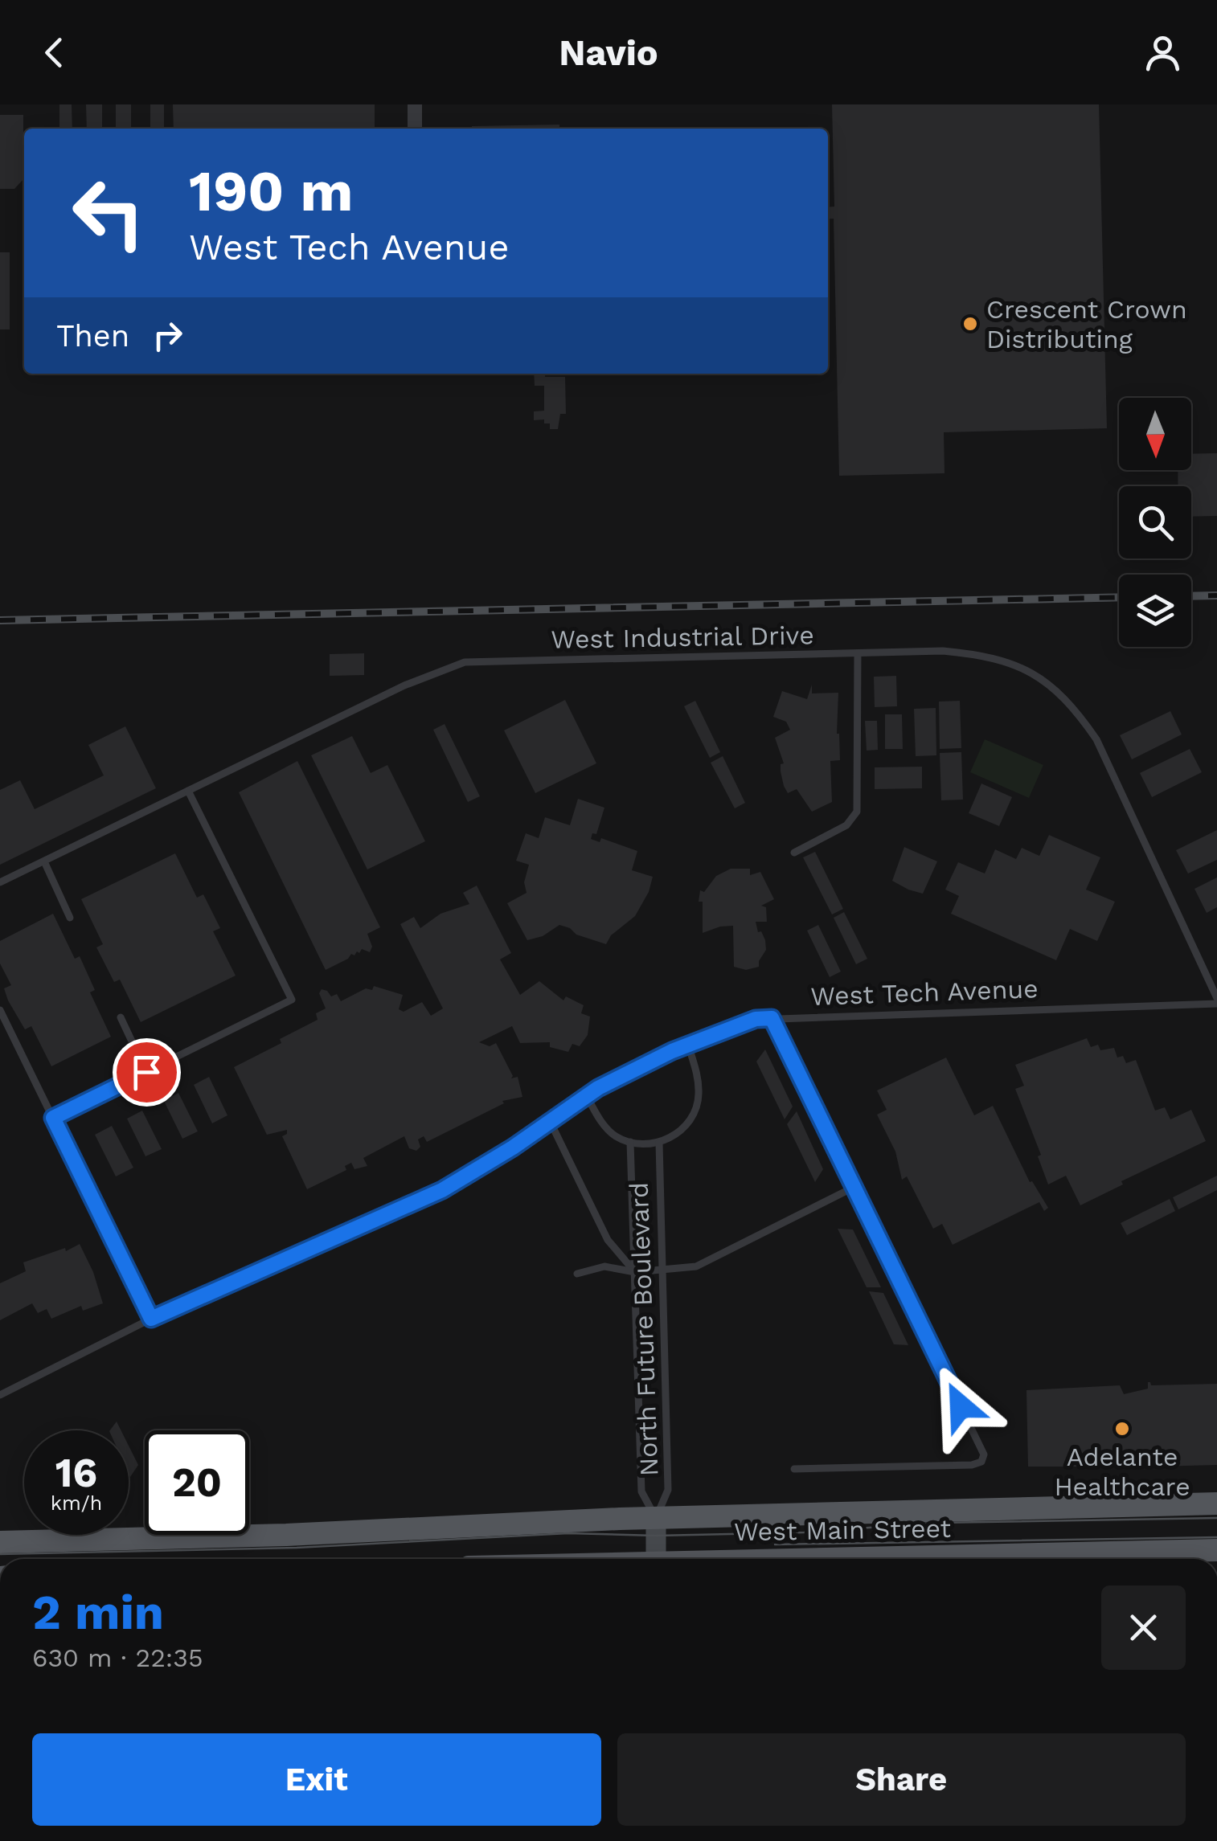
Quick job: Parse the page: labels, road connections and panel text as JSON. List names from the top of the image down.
{
  "streets": {
    "main road": ["West Main Street"],
    "lane": ["West Industrial Drive", "West Tech Avenue", "North Future Boulevard"]
  },
  "crossings": [
    ["West Industrial Drive", "West Tech Avenue"],
    ["West Tech Avenue", "North Future Boulevard"],
    ["North Future Boulevard", "West Main Street"]
  ],
  "places": ["Crescent Crown Distributing", "Adelante Healthcare"],
  "north": "bottom",
  "page": {
    "header": "Navio",
    "turn": ["190 m", "West Tech Avenue"],
    "then": "Then",
    "speed": "16 km/h",
    "limit": "20",
    "heading": ["2 min", "630 m · 22:35"],
    "buttons": ["Exit", "Share"]
  }
}
